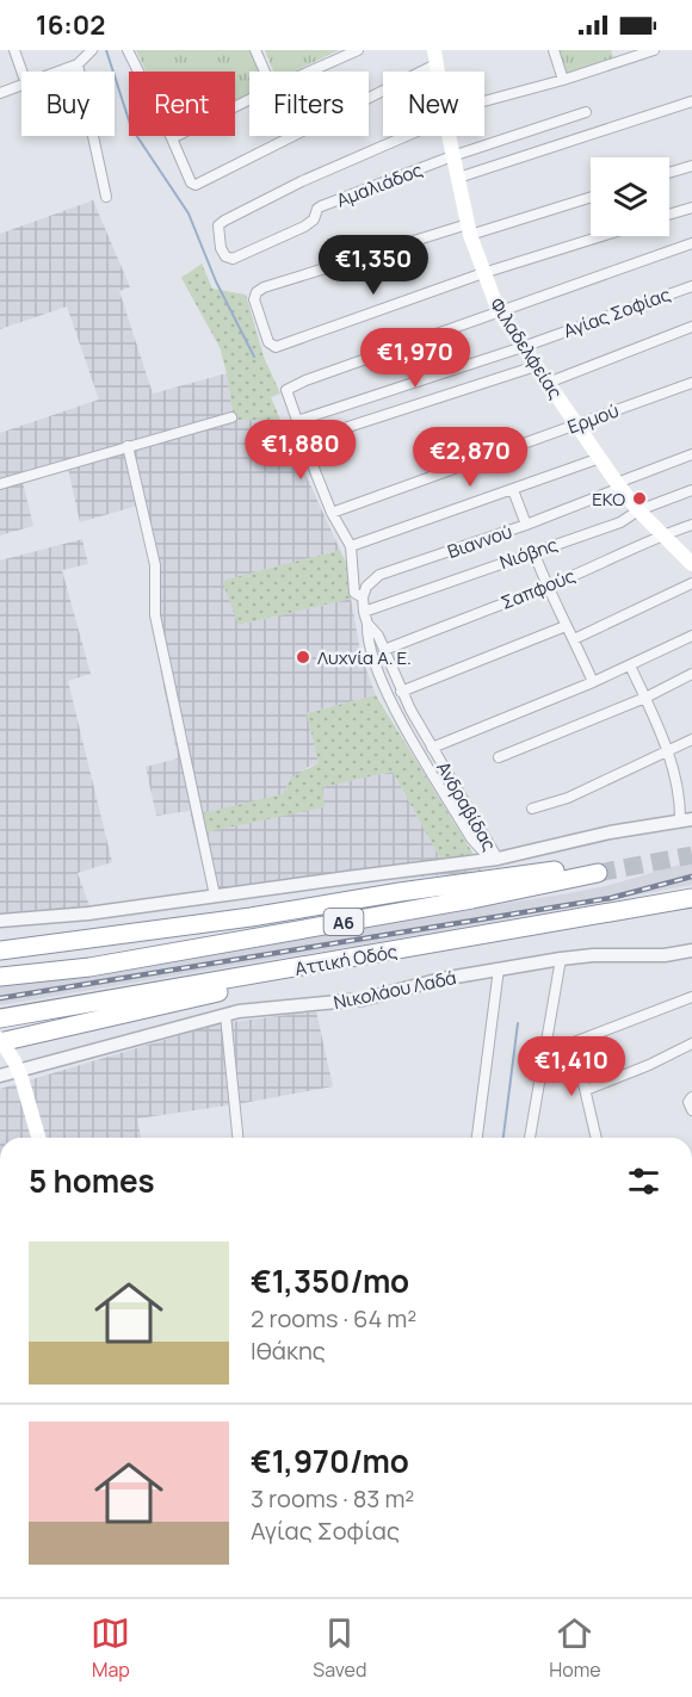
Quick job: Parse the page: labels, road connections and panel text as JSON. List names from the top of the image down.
{
  "streets": {
    "highway": ["Α6", "Αττική Οδός"],
    "main road": ["Φιλαδελφείας"],
    "street": [
      "Αμαλιάδος",
      "Αγίας Σοφίας",
      "Ερμού",
      "Βιαννού",
      "Νιόβης",
      "Σαπφούς",
      "Ανδραβίδας",
      "Νικολάου Λαδά"
    ]
  },
  "crossings": [
    ["Αμαλιάδος", "Φιλαδελφείας"],
    ["Αγίας Σοφίας", "Φιλαδελφείας"],
    ["Φιλαδελφείας", "Ερμού"],
    ["Φιλαδελφείας", "Βιαννού"],
    ["Φιλαδελφείας", "Νιόβης"],
    ["Φιλαδελφείας", "Σαπφούς"],
    ["Νιόβης", "Ανδραβίδας"],
    ["Σαπφούς", "Ανδραβίδας"]
  ],
  "places": ["EKO", "Λυχνία A. E."],
  "page": {
    "status": "16:02",
    "chip": [
      "Buy",
      "Rent",
      "Filters",
      "New"
    ],
    "price": [
      "€1,350",
      "€1,970",
      "€1,880",
      "€2,870",
      "€1,410"
    ],
    "heading": "5 homes",
    "list": [
      {
        "name": "€1,350/mo",
        "note": "2 rooms · 64 m² · Ιθάκης"
      },
      {
        "name": "€1,970/mo",
        "note": "3 rooms · 83 m² · Αγίας Σοφίας"
      }
    ],
    "tabs": ["Map", "Saved", "Home"]
  }
}
